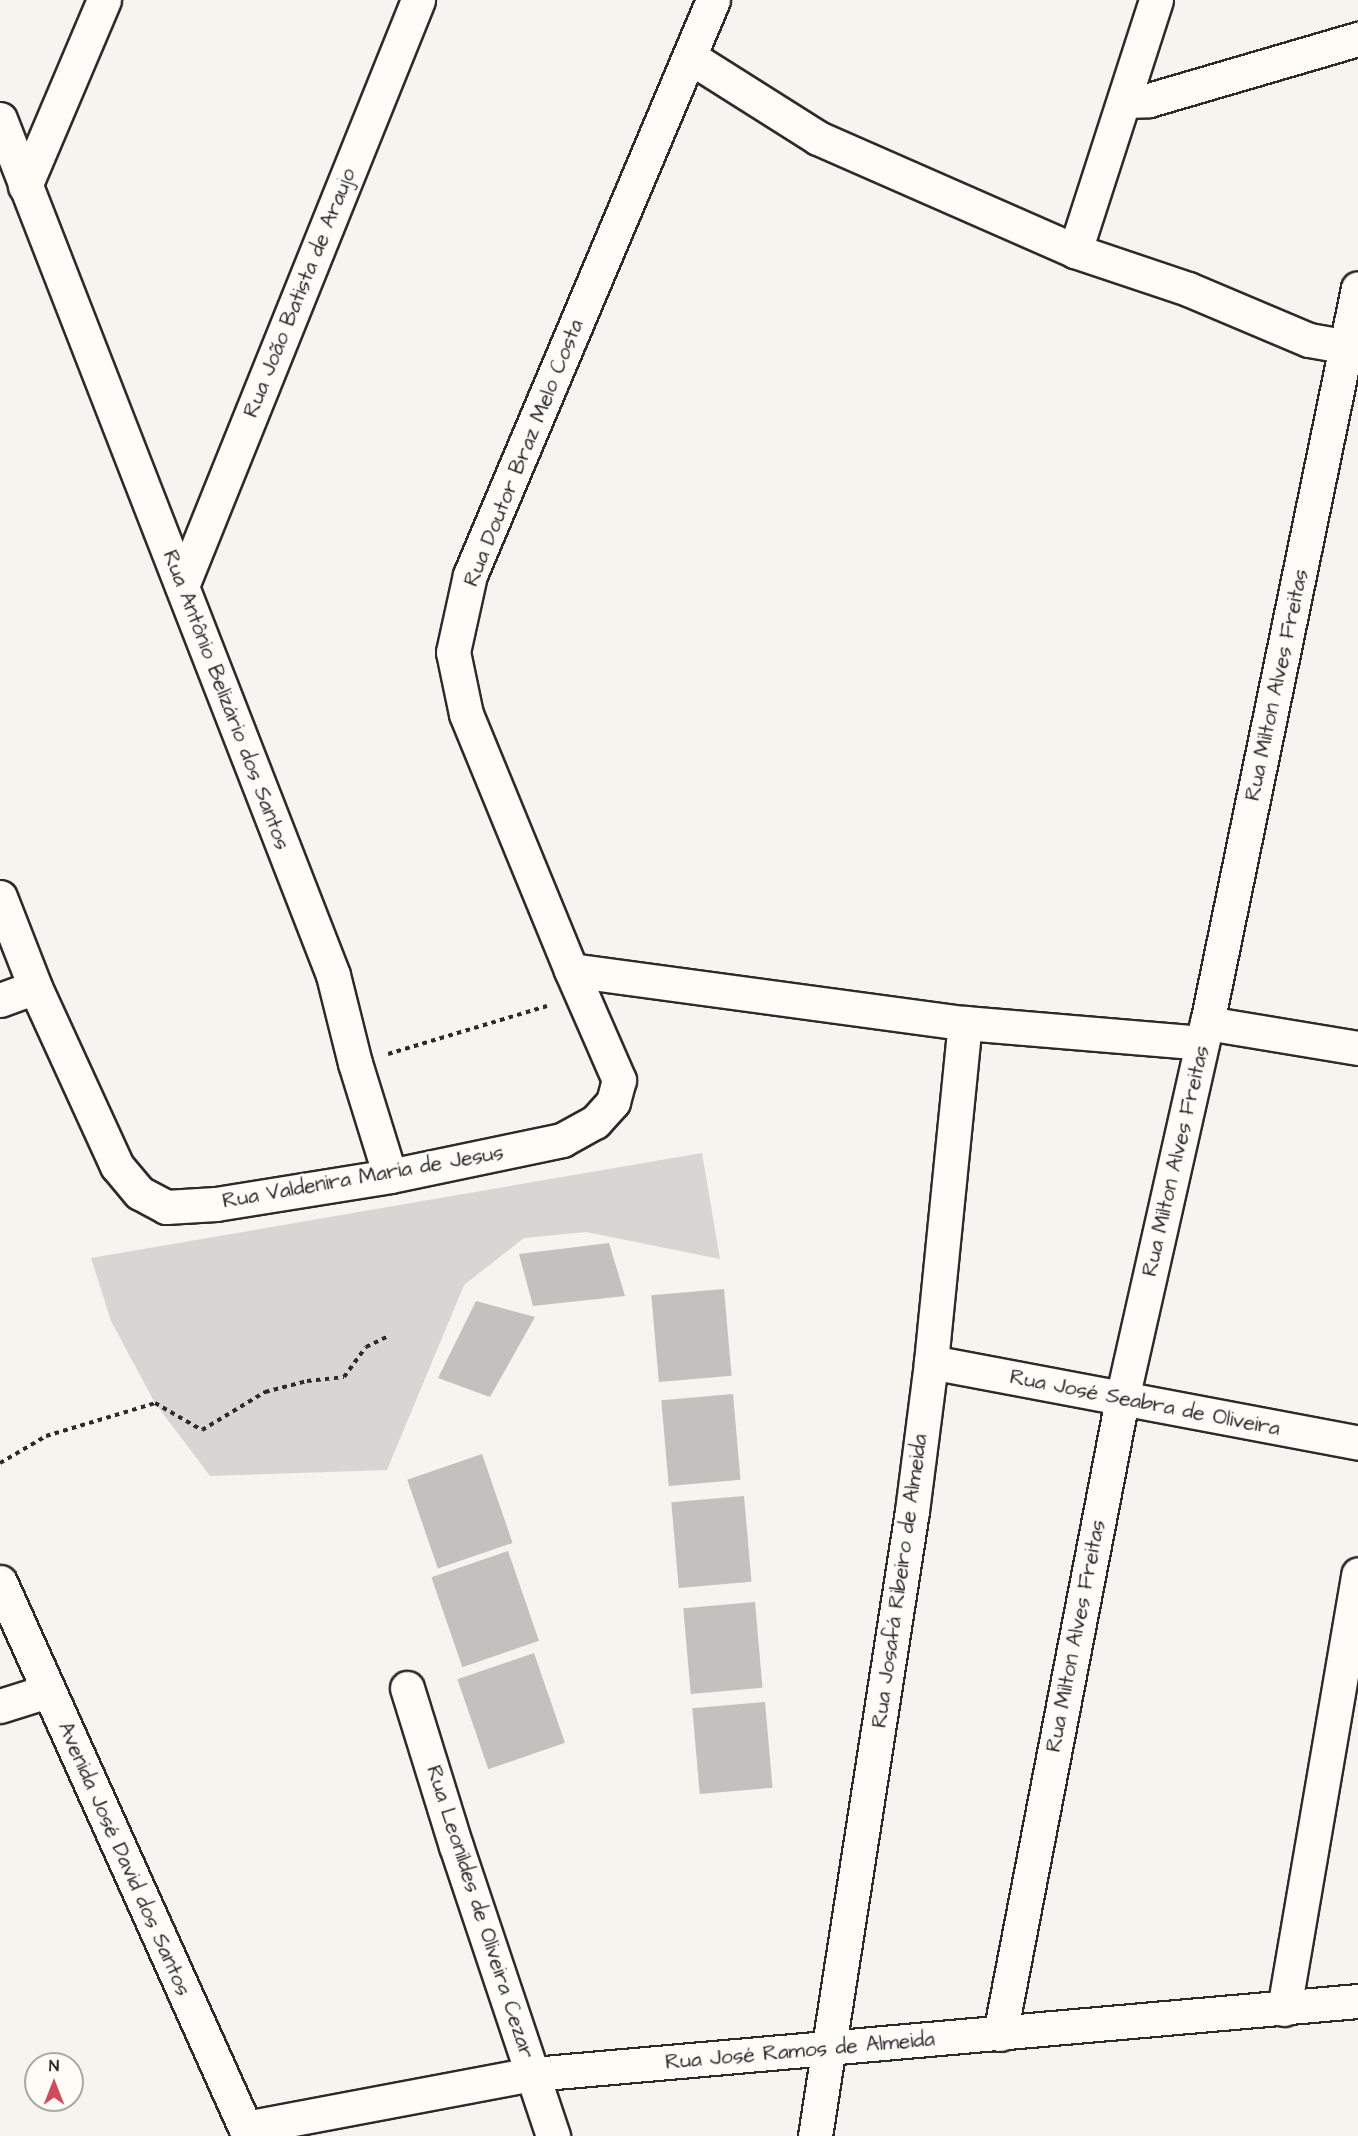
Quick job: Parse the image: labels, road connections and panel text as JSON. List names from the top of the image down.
{
  "streets": {
    "street": [
      "Rua João Batista de Araujo",
      "Rua Doutor Braz Melo Costa",
      "Rua Milton Alves Freitas",
      "Rua Antônio Belizário dos Santos",
      "Rua Valdenira Maria de Jesus",
      "Rua José Seabra de Oliveira",
      "Rua Josafá Ribeiro de Almeida",
      "Avenida José David dos Santos",
      "Rua Leonildes de Oliveira Cezar",
      "Rua José Ramos de Almeida"
    ]
  },
  "crossings": [
    ["Rua João Batista de Araujo", "Rua Antônio Belizário dos Santos"],
    ["Rua Doutor Braz Melo Costa", "Rua Valdenira Maria de Jesus"],
    ["Rua Milton Alves Freitas", "Rua José Seabra de Oliveira"],
    ["Rua Milton Alves Freitas", "Rua José Ramos de Almeida"],
    ["Rua José Seabra de Oliveira", "Rua Josafá Ribeiro de Almeida"],
    ["Rua Josafá Ribeiro de Almeida", "Rua José Ramos de Almeida"],
    ["Avenida José David dos Santos", "Rua José Ramos de Almeida"],
    ["Rua Leonildes de Oliveira Cezar", "Rua José Ramos de Almeida"]
  ],
  "north": "top"
}
